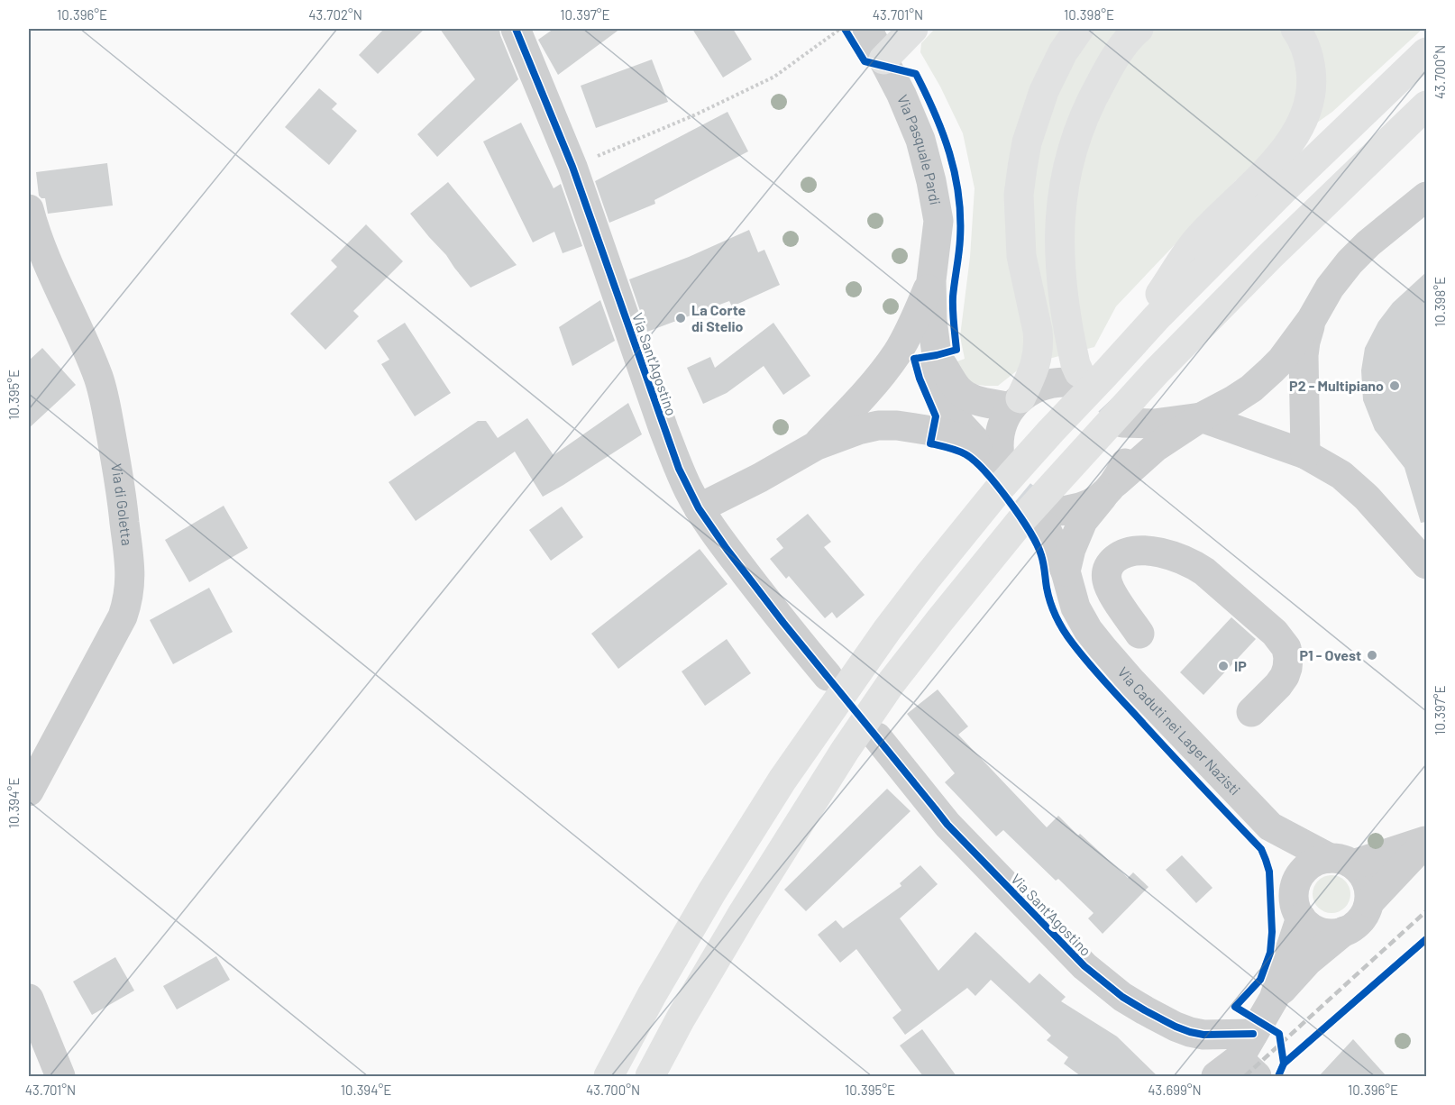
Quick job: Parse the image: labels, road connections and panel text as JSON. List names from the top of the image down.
{
  "streets": {
    "street": [
      "Via Pasquale Pardi",
      "Via Sant'Agostino",
      "Via di Goletta",
      "Via Caduti nei Lager Nazisti"
    ]
  },
  "crossings": [
    ["Via Pasquale Pardi", "Via Sant'Agostino"]
  ],
  "places": [
    "La Corte di Stelio",
    "P2 - Multipiano",
    "P1 - Ovest",
    "IP"
  ],
  "coordinates": [
    "10.396°E",
    "43.702°N",
    "10.397°E",
    "43.701°N",
    "10.398°E",
    "43.700°N",
    "10.395°E",
    "10.394°E",
    "43.699°N"
  ]
}
